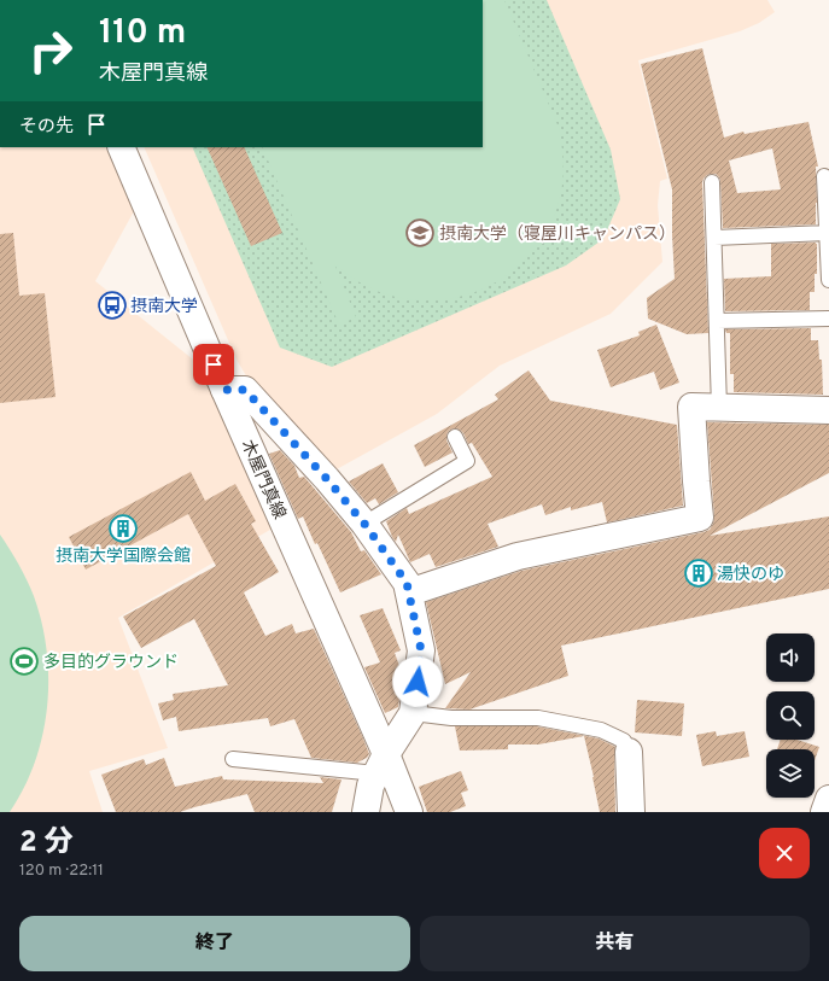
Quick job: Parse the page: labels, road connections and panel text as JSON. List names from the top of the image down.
{
  "streets": {
    "street": ["木屋門真線"]
  },
  "places": {
    "school or university": ["摂南大学（寝屋川キャンパス）"],
    "bus stop": ["摂南大学"],
    "building": ["摂南大学国際会館", "湯快のゆ"],
    "sports": ["多目的グラウンド"]
  },
  "page": {
    "turn": ["110 m", "木屋門真線"],
    "then": "その先",
    "heading": ["2 分", "120 m · 22:11"],
    "buttons": ["終了", "共有"]
  }
}
